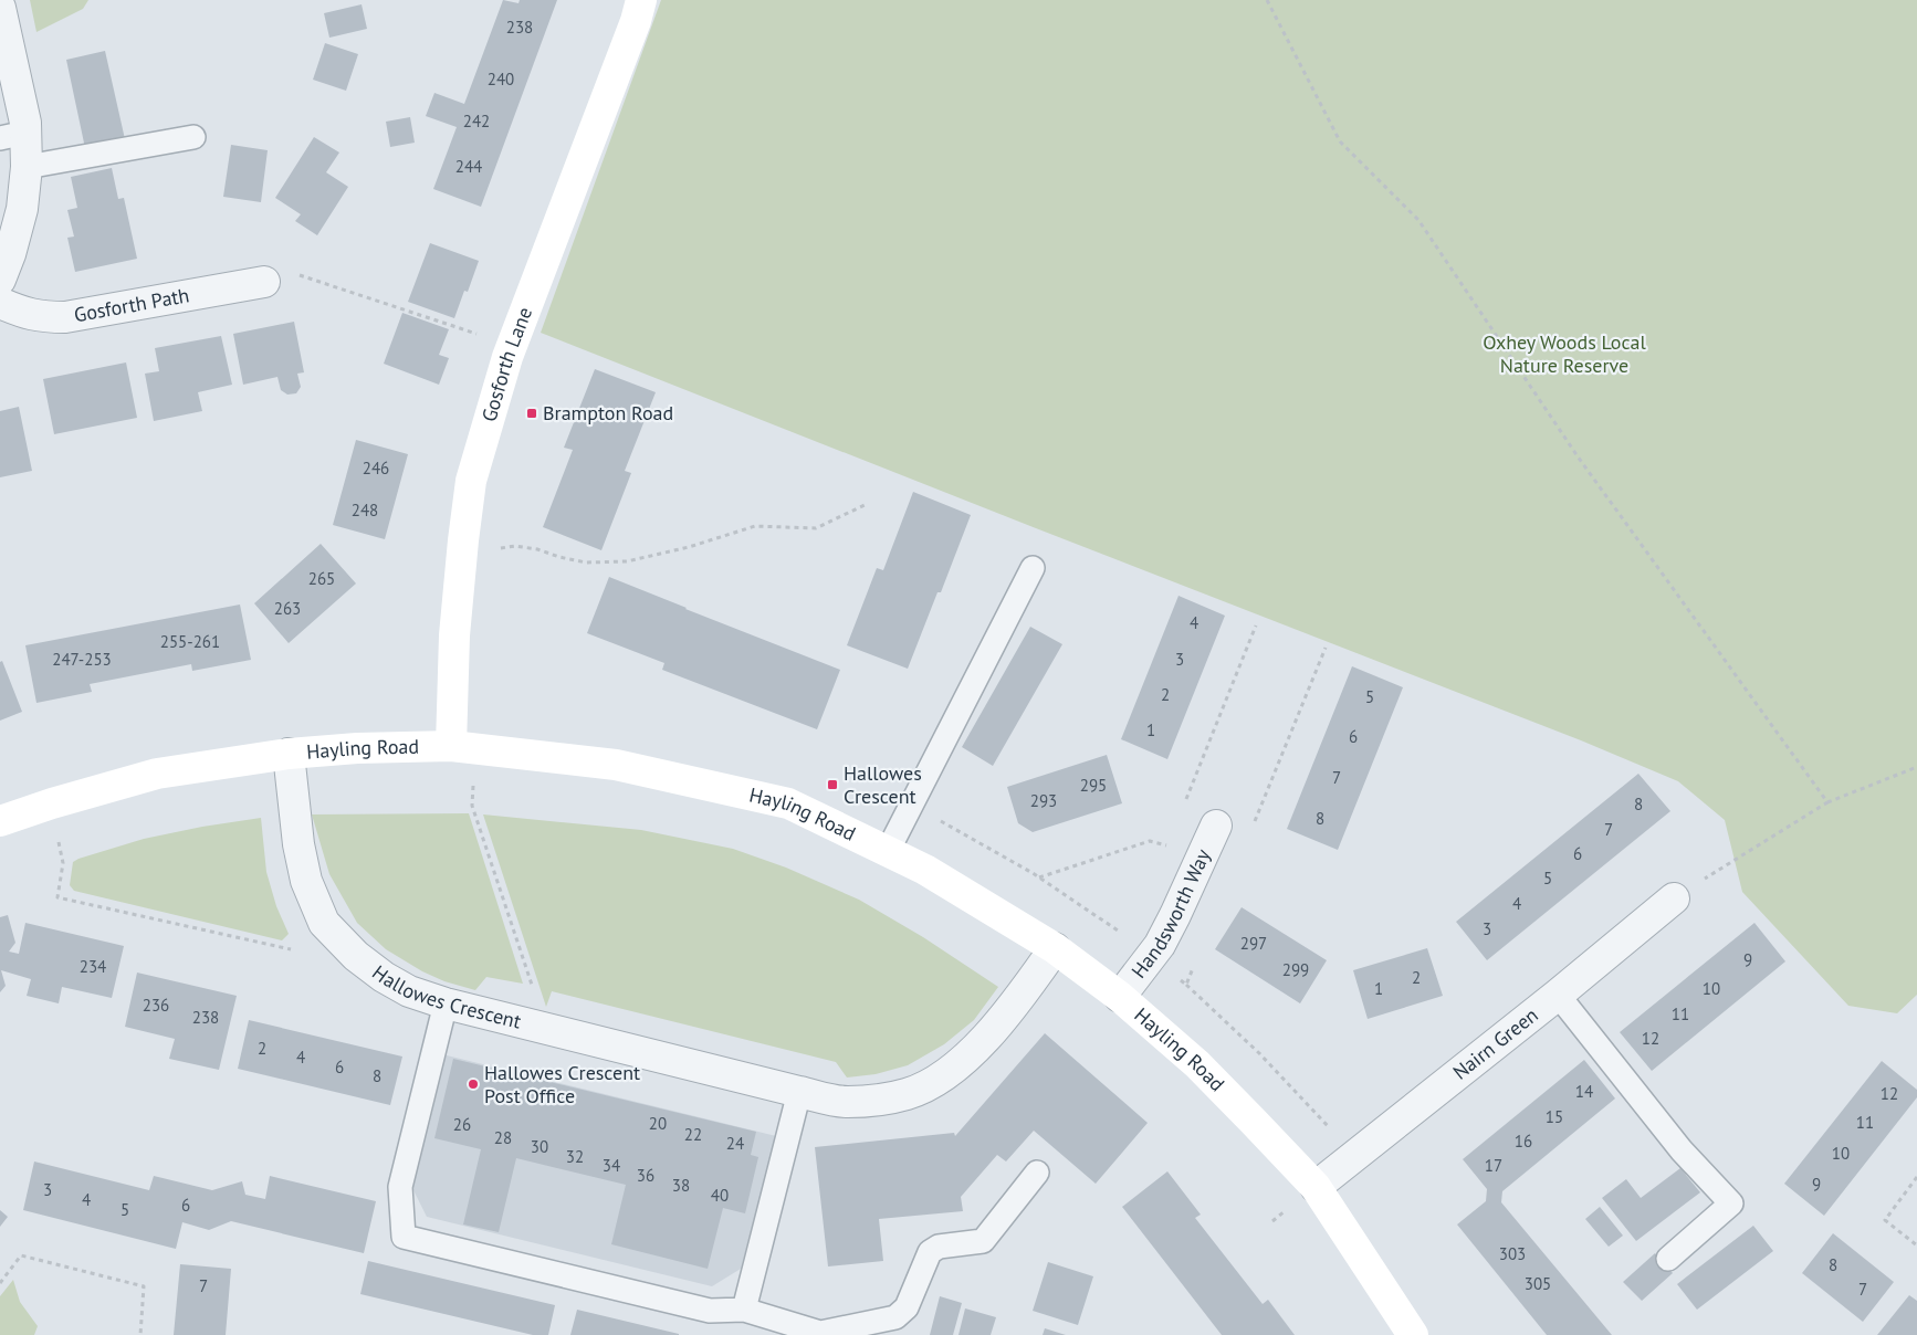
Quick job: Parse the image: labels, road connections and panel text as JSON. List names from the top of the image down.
{
  "streets": {
    "street": [
      "Gosforth Path",
      "Gosforth Lane",
      "Hayling Road",
      "Handsworth Way",
      "Hallowes Crescent",
      "Nairn Green"
    ]
  },
  "crossings": [
    ["Gosforth Lane", "Hayling Road"],
    ["Hayling Road", "Handsworth Way"],
    ["Hayling Road", "Hallowes Crescent"],
    ["Hayling Road", "Nairn Green"]
  ],
  "parks": ["Oxhey Woods Local Nature Reserve"],
  "places": {
    "transit": ["Brampton Road", "Hallowes Crescent"],
    "other": ["Hallowes Crescent Post Office"]
  },
  "house_numbers": [
    "238",
    "240",
    "242",
    "244",
    "246",
    "248",
    "265",
    "263",
    "4",
    "255-261",
    "247-253",
    "3",
    "2",
    "5",
    "1",
    "6",
    "7",
    "295",
    "293",
    "8",
    "8",
    "7",
    "6",
    "5",
    "4",
    "3",
    "297",
    "9",
    "234",
    "299",
    "2",
    "1",
    "10",
    "236",
    "11",
    "238",
    "12",
    "2",
    "4",
    "6",
    "8",
    "14",
    "12",
    "15",
    "11",
    "20",
    "26",
    "22",
    "28",
    "16",
    "24",
    "30",
    "10",
    "32",
    "34",
    "17",
    "36",
    "9",
    "38",
    "3",
    "40",
    "4",
    "6",
    "5",
    "303",
    "8",
    "305",
    "7",
    "7"
  ]
}
